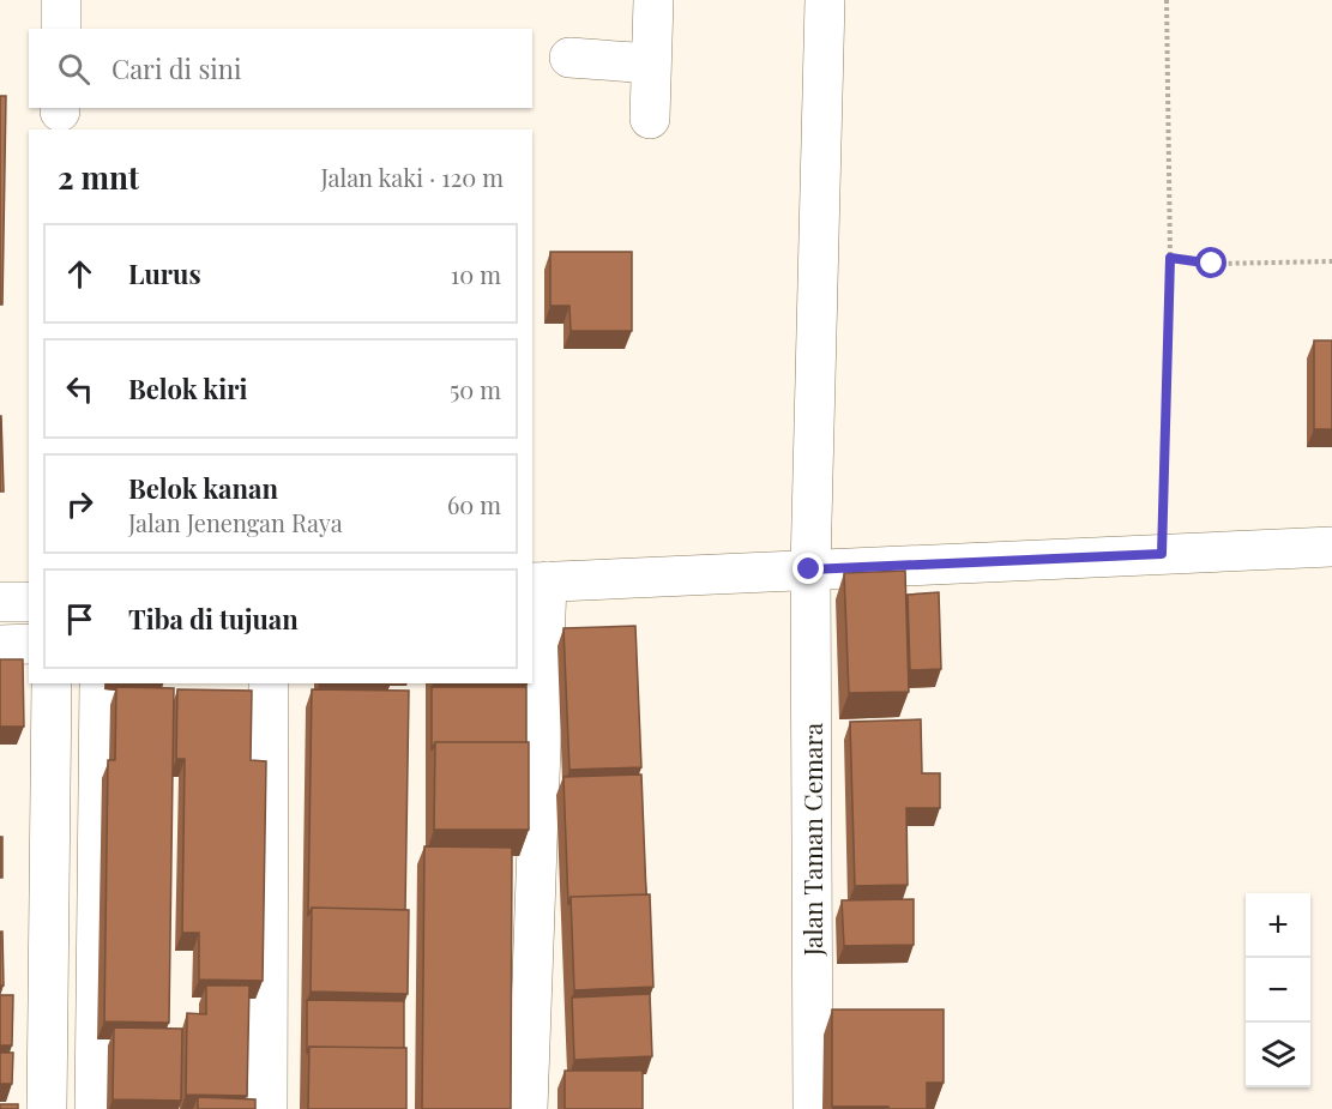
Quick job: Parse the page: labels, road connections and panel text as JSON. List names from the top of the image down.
{
  "streets": {
    "street": ["Jalan Taman Cemara"]
  },
  "page": {
    "search": "Cari di sini",
    "heading": ["2 mnt", "Jalan kaki · 120 m"],
    "list": [
      ["Lurus", "10 m"],
      ["Belok kiri", "50 m"],
      ["Belok kanan", "Jalan Jenengan Raya", "60 m"],
      "Tiba di tujuan"
    ],
    "map_buttons": ["+", "−"]
  }
}
